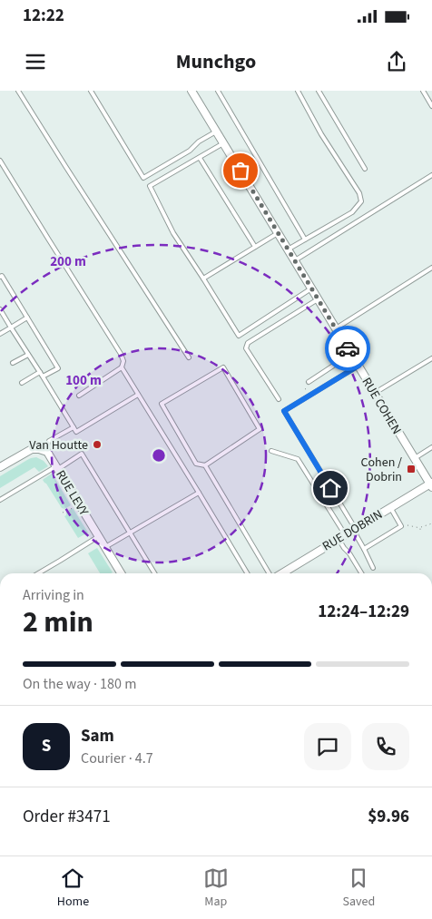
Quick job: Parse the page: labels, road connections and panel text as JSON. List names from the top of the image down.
{
  "streets": {
    "street": ["RUE COHEN", "RUE LEVY", "RUE DOBRIN"]
  },
  "crossings": [
    ["RUE COHEN", "RUE DOBRIN"]
  ],
  "places": {
    "other": ["Van Houtte"],
    "transit": ["Cohen / Dobrin"]
  },
  "page": {
    "status": "12:22",
    "header": "Munchgo",
    "heading": ["2 min", "Arriving in", "12:24–12:29"],
    "panel": [
      "Sam",
      "Courier · 4.7",
      "Order #3471",
      "$9.96"
    ],
    "bar": "On the way · 180 m",
    "round": "S",
    "tabs": ["Home", "Map", "Saved"]
  },
  "rings": ["200 m", "100 m"]
}
